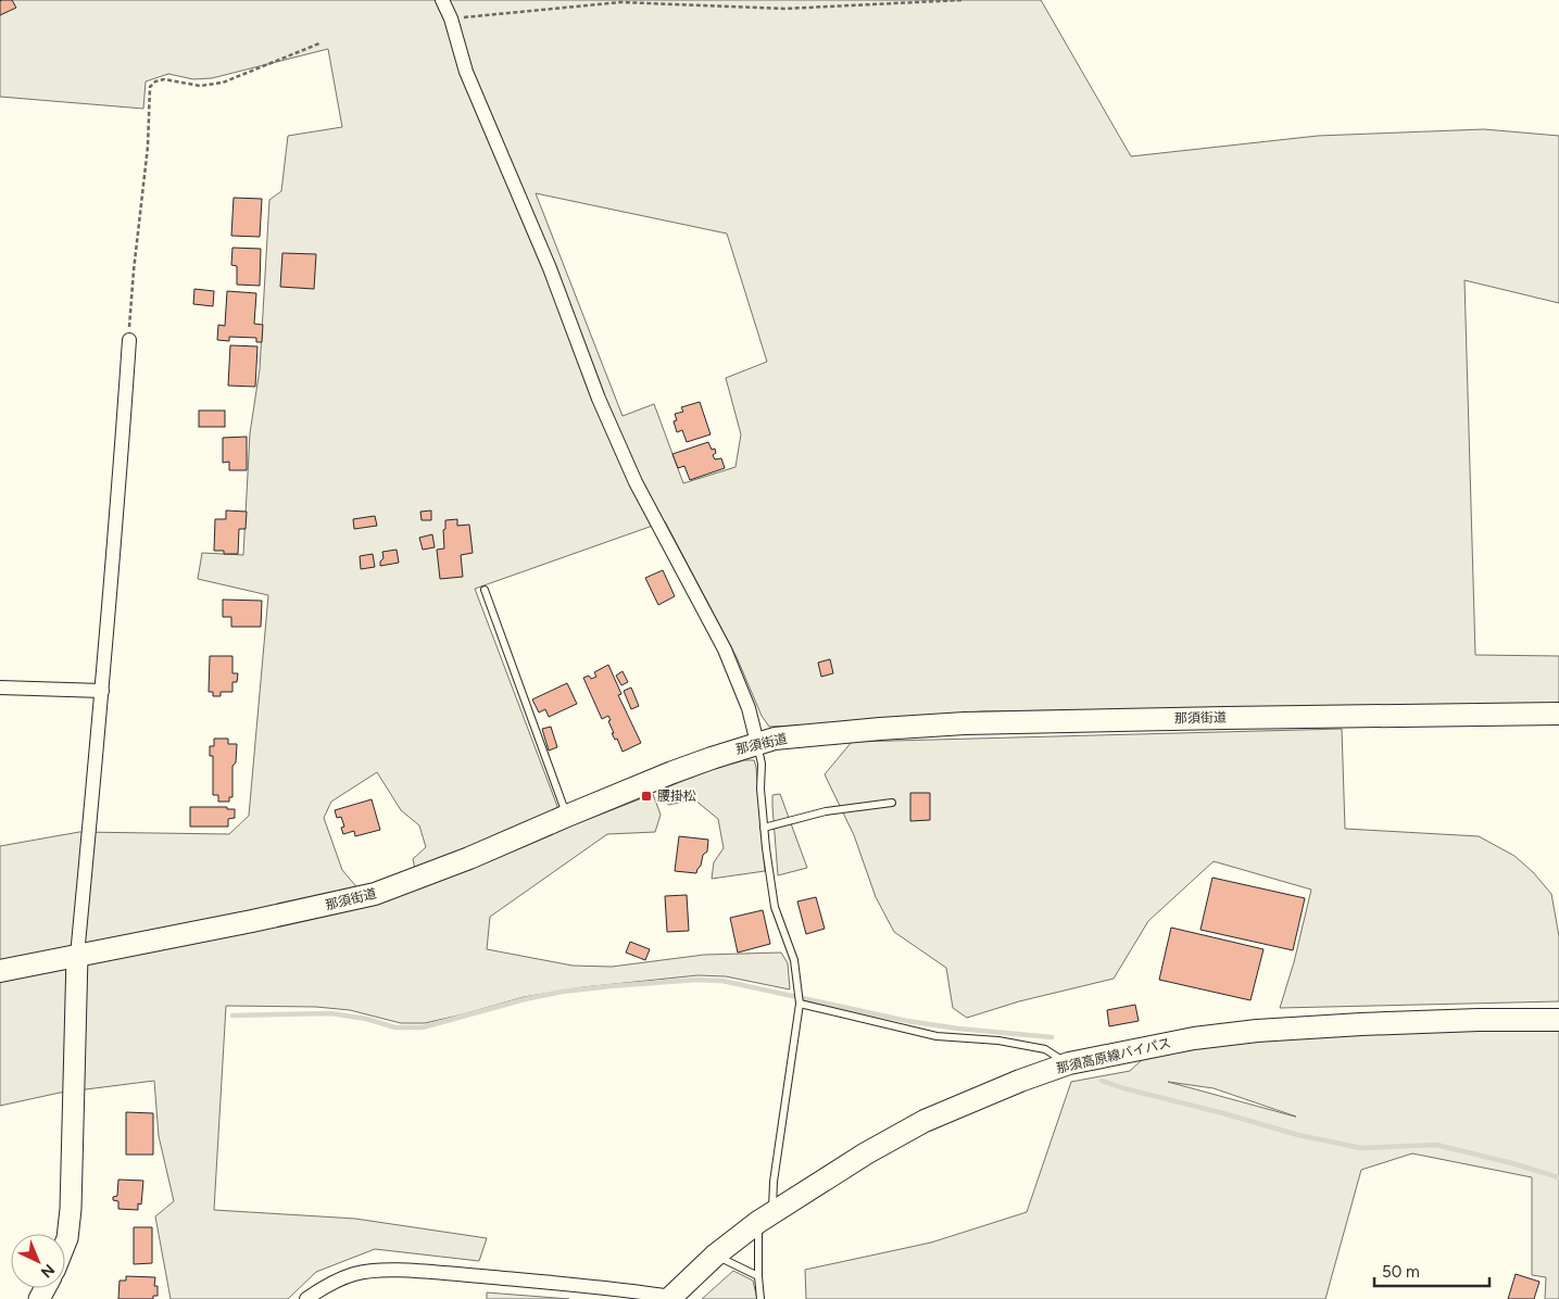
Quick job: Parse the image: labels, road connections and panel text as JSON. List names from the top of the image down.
{
  "streets": {
    "main road": ["那須街道", "那須高原線バイパス"]
  },
  "places": {
    "transit": ["腰掛松"]
  },
  "scale_bar": "50 m",
  "north": "bottom right"
}
